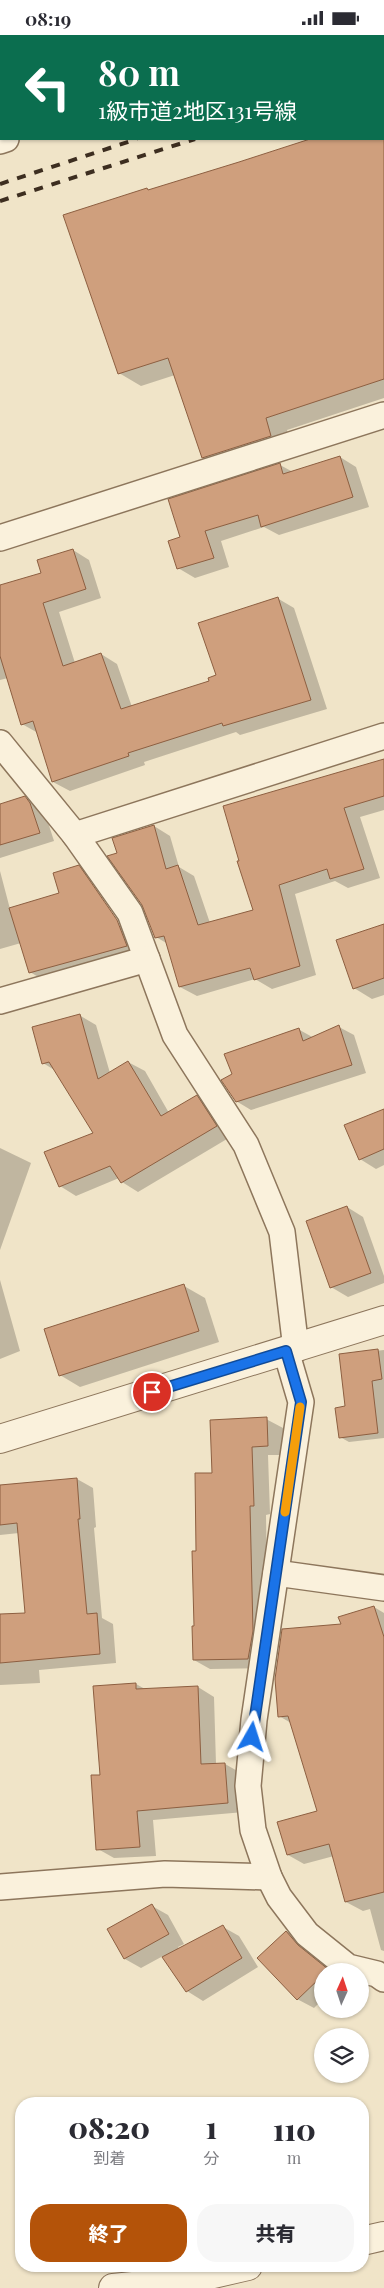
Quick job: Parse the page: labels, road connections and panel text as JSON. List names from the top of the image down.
{
  "north": "top",
  "page": {
    "status": "08:19",
    "turn": ["80 m", "1級市道2地区131号線"],
    "eta": [
      "08:20",
      "到着",
      "1",
      "分",
      "110",
      "m"
    ],
    "buttons": ["終了", "共有"]
  }
}
